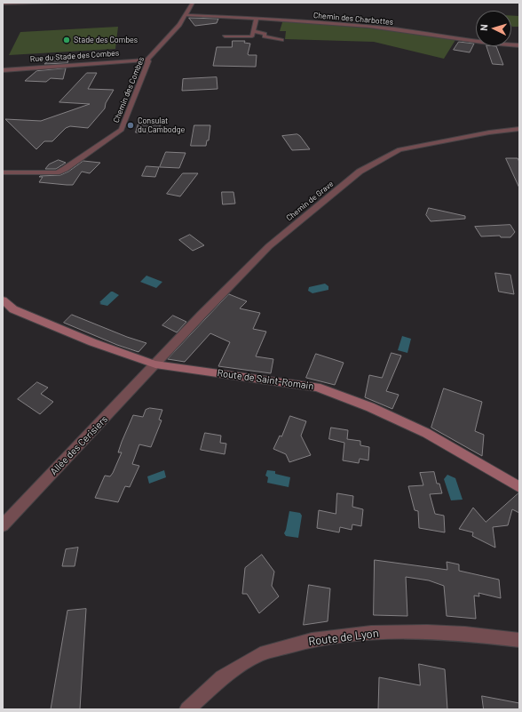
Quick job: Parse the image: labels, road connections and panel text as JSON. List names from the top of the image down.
{
  "streets": {
    "main road": ["Route de Saint-Romain"],
    "street": [
      "Chemin des Charbottes",
      "Rue du Stade des Combes",
      "Chemin des Combes",
      "Chemin de Grave",
      "Allée des Cerisiers",
      "Route de Lyon"
    ]
  },
  "crossings": [
    ["Chemin des Charbottes", "Chemin des Combes"],
    ["Rue du Stade des Combes", "Chemin des Combes"],
    ["Chemin de Grave", "Route de Saint-Romain"],
    ["Chemin de Grave", "Allée des Cerisiers"],
    ["Route de Saint-Romain", "Allée des Cerisiers"]
  ],
  "places": ["Stade des Combes", "Consulat du Cambodge"],
  "north": "left"
}
